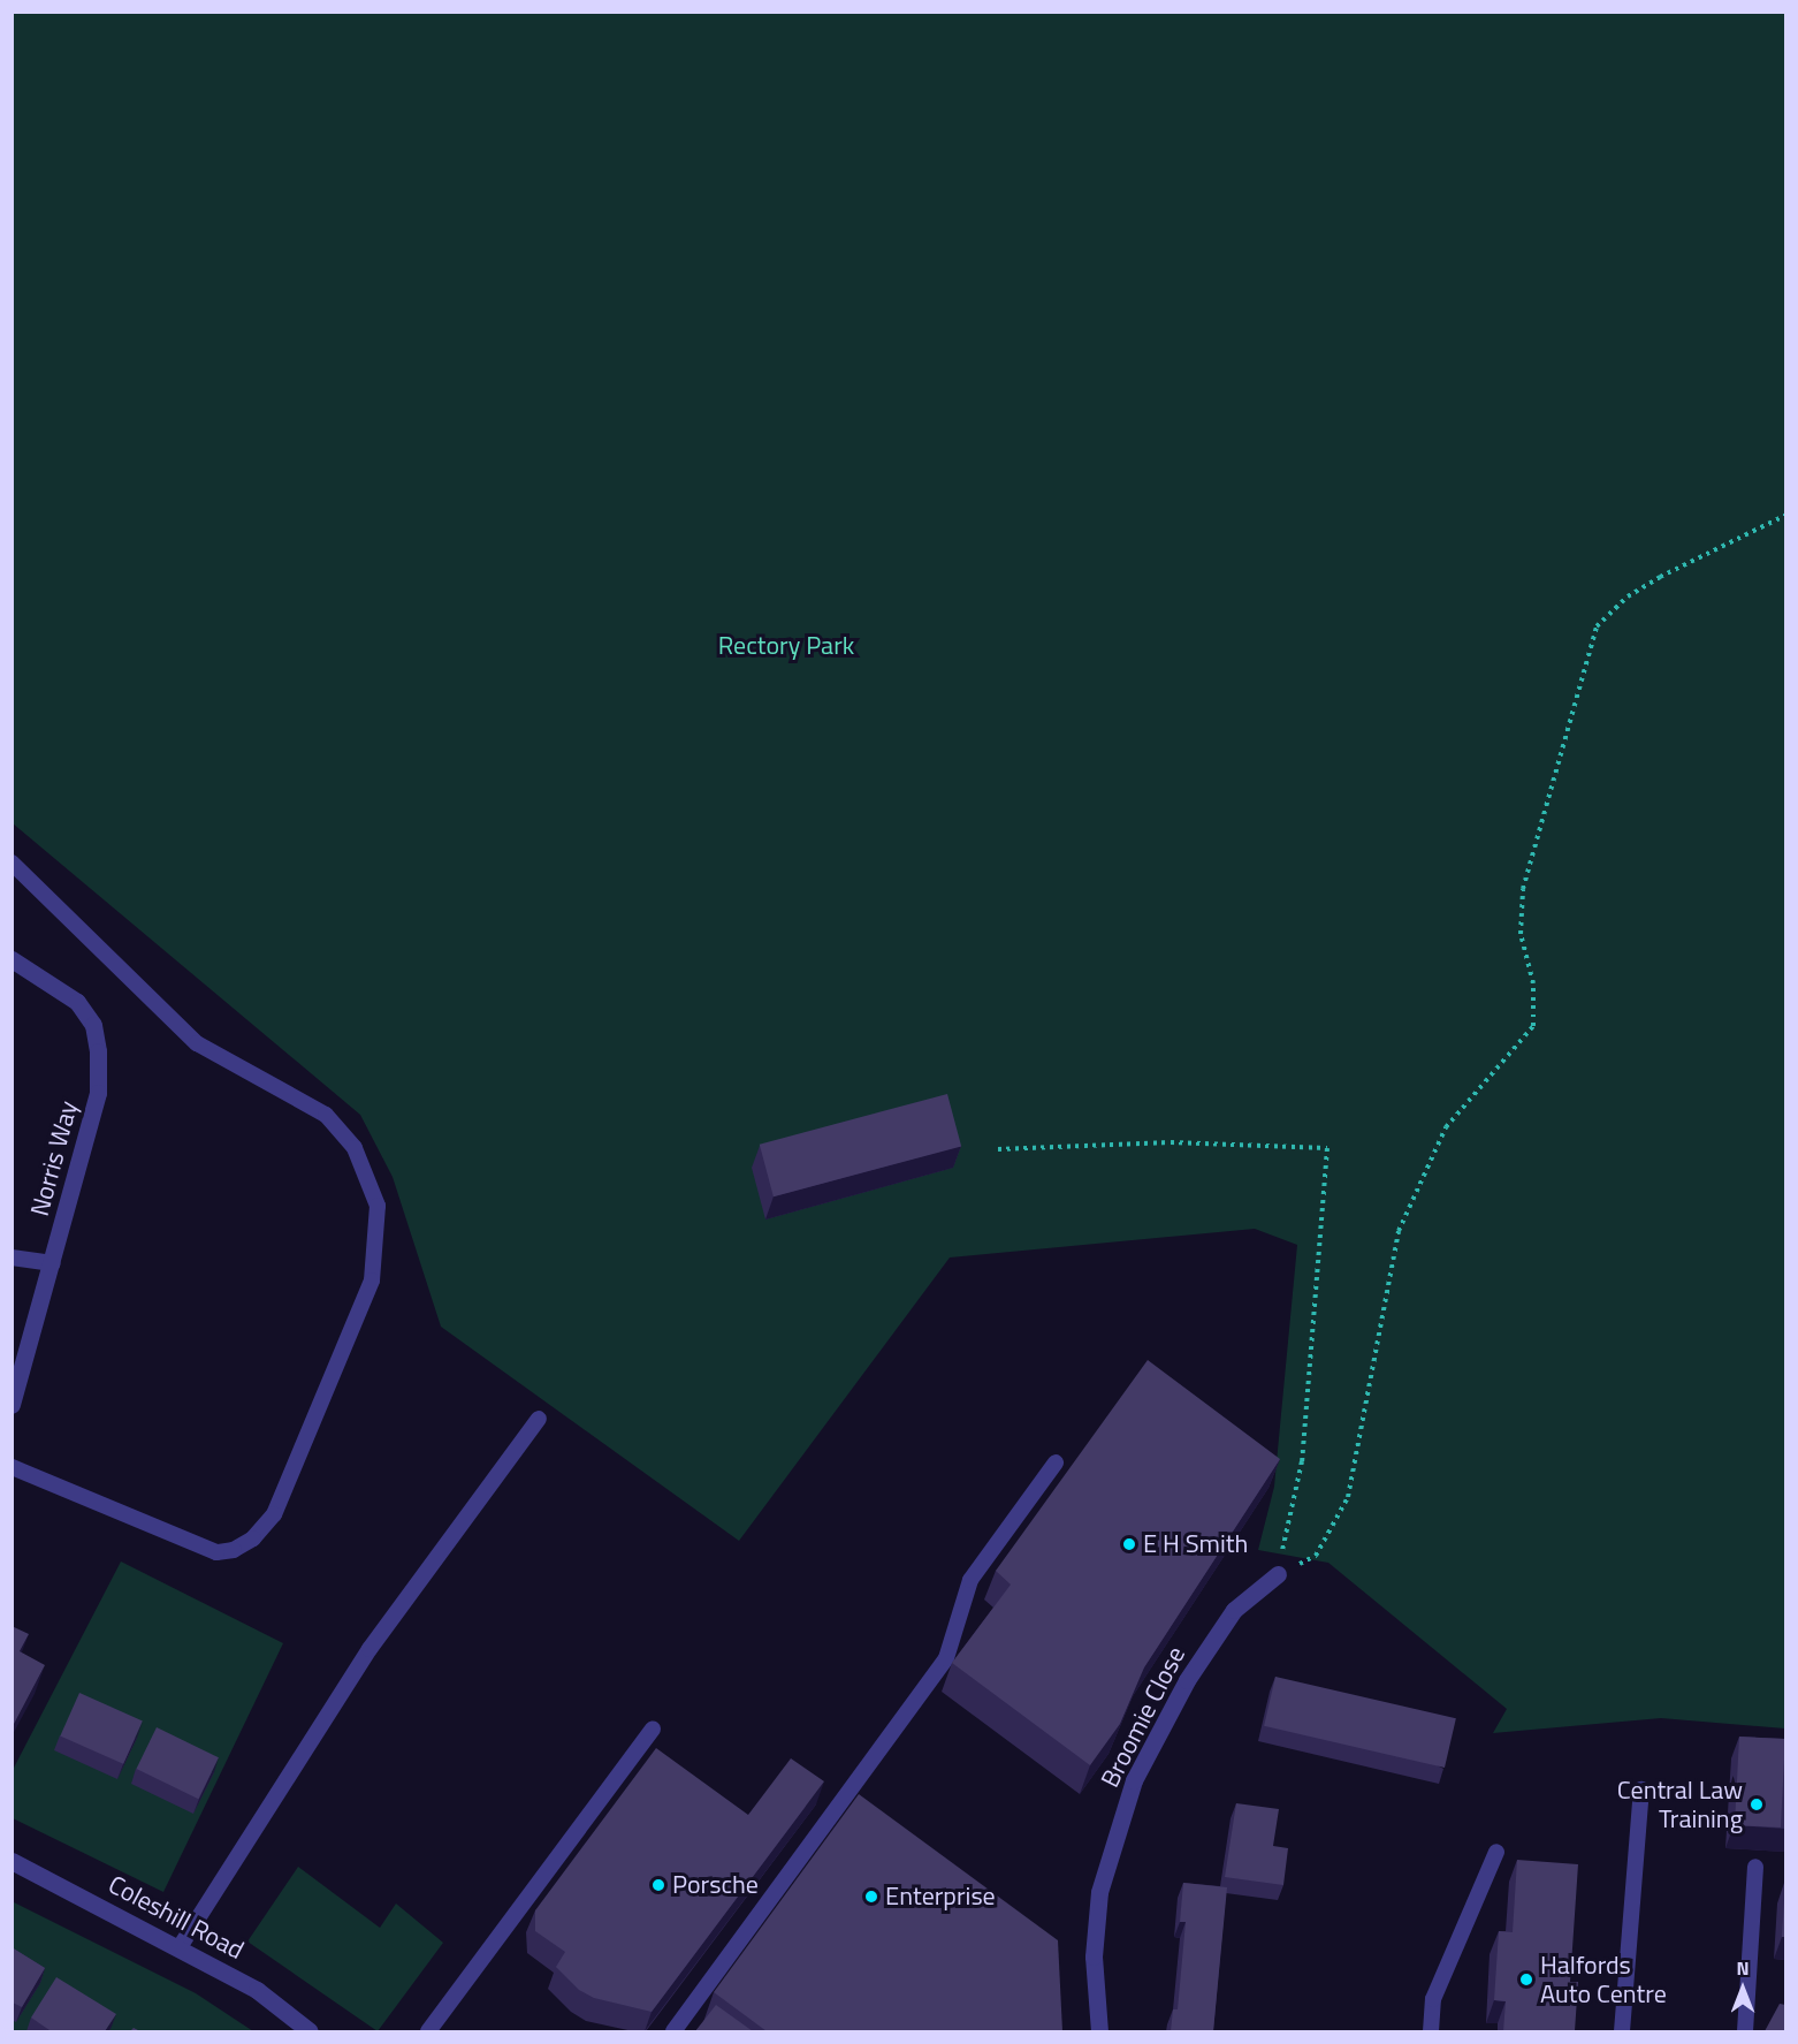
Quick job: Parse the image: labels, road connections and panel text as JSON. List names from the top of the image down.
{
  "streets": {
    "street": ["Norris Way", "Broomie Close", "Coleshill Road"]
  },
  "parks": ["Rectory Park"],
  "places": [
    "E H Smith",
    "Central Law Training",
    "Porsche",
    "Enterprise",
    "Halfords Auto Centre"
  ],
  "north": "top"
}
